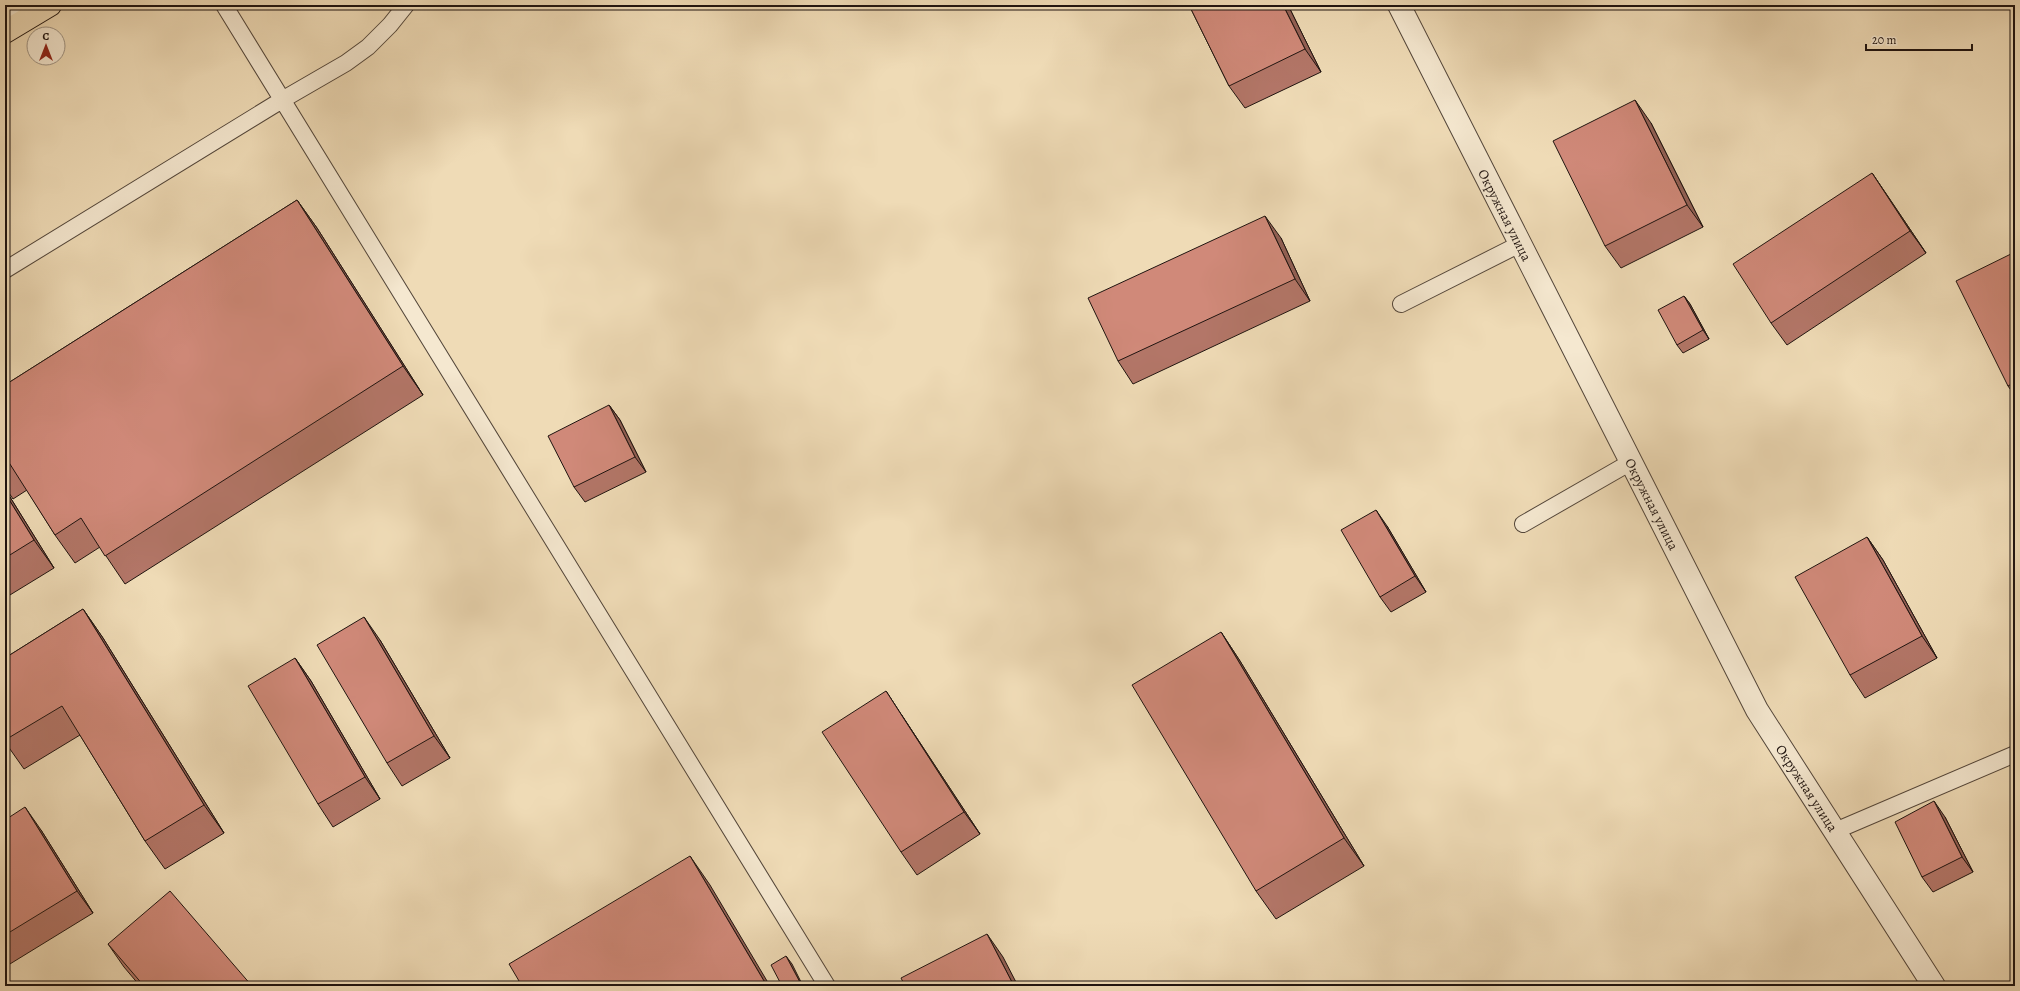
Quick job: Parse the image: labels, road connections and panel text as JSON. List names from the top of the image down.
{
  "streets": {
    "street": ["Окружная улица"]
  },
  "scale_bar": "20 m",
  "north": "top"
}
